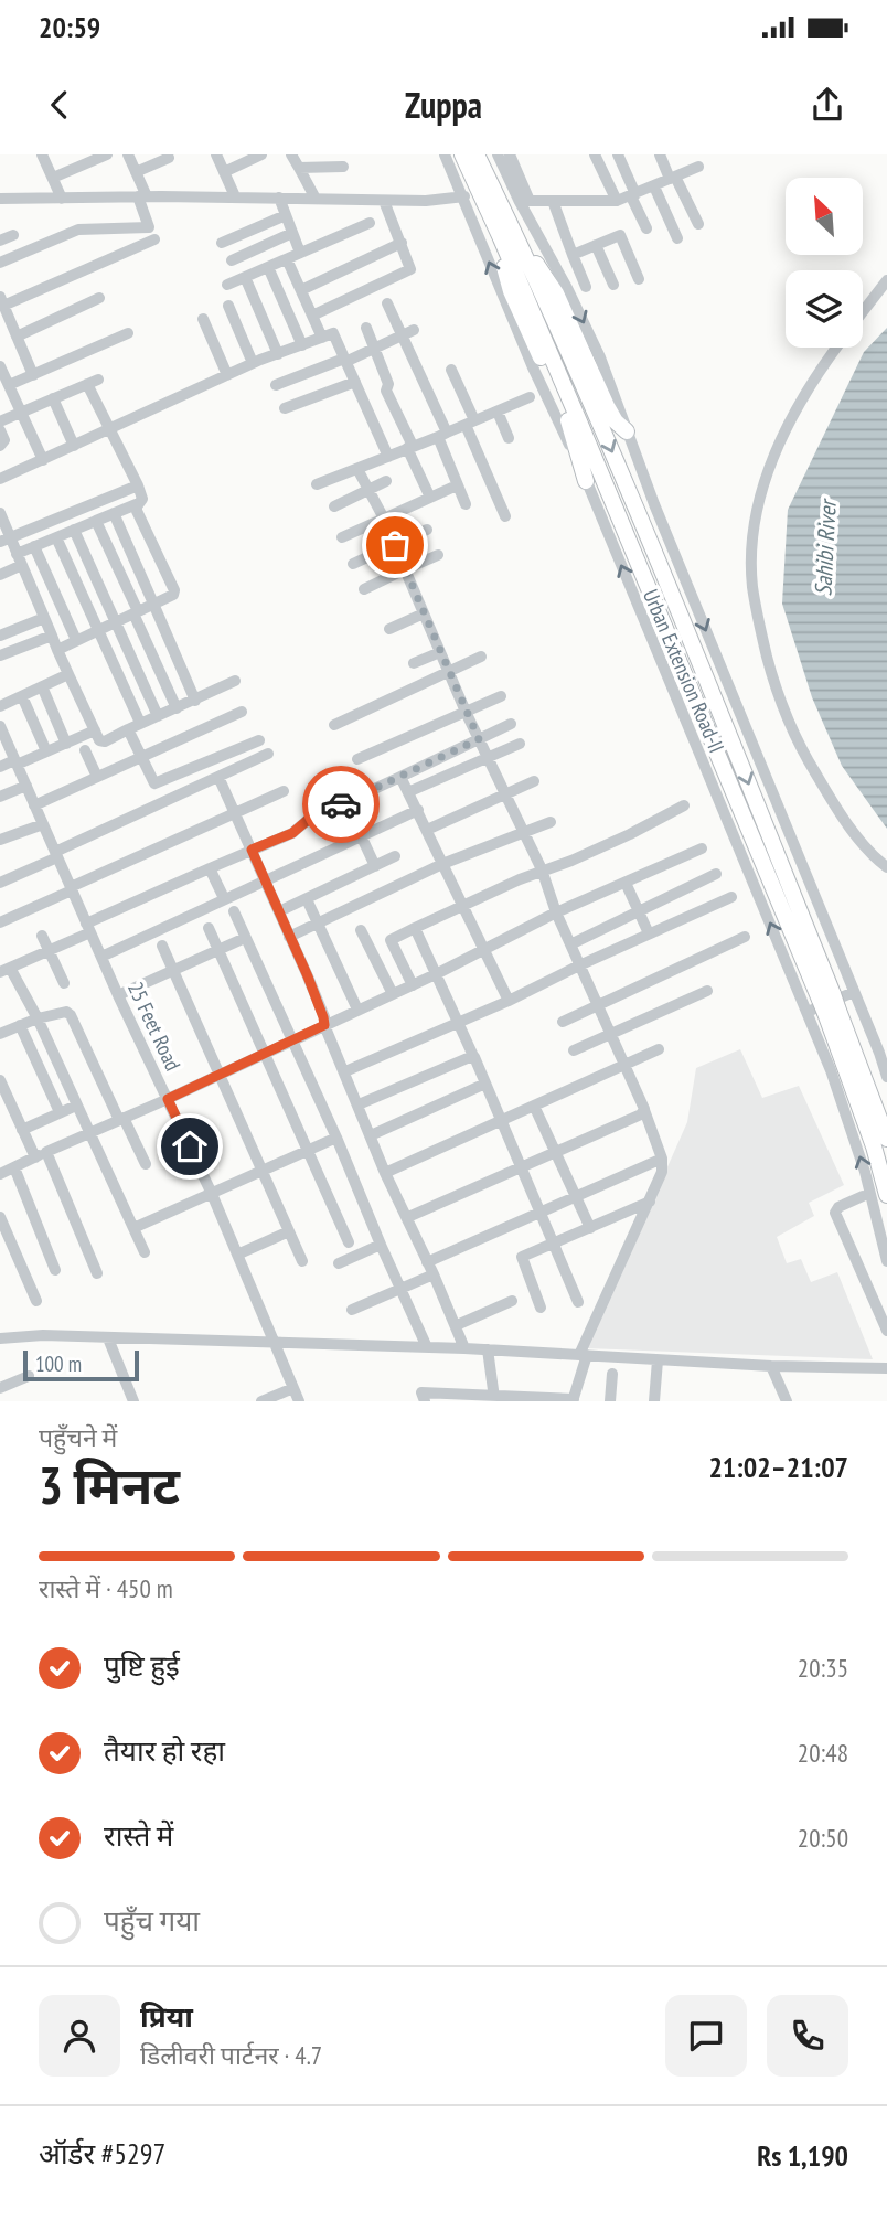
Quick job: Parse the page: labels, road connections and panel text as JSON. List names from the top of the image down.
{
  "streets": {
    "highway": ["Urban Extension Road-II"],
    "street": ["25 Feet Road"]
  },
  "water": ["Sahibi River"],
  "scale_bar": "100 m",
  "north": "top left",
  "page": {
    "status": "20:59",
    "header": "Zuppa",
    "scale": "100 m",
    "heading": ["3 मिनट", "पहुँचने में", "21:02–21:07"],
    "panel": [
      "प्रिया",
      "डिलीवरी पार्टनर · 4.7",
      "ऑर्डर #5297",
      "Rs 1,190"
    ],
    "bar": "रास्ते में · 450 m",
    "list": [
      ["पुष्टि हुई", "20:35"],
      ["तैयार हो रहा", "20:48"],
      ["रास्ते में", "20:50"],
      "पहुँच गया"
    ]
  }
}
